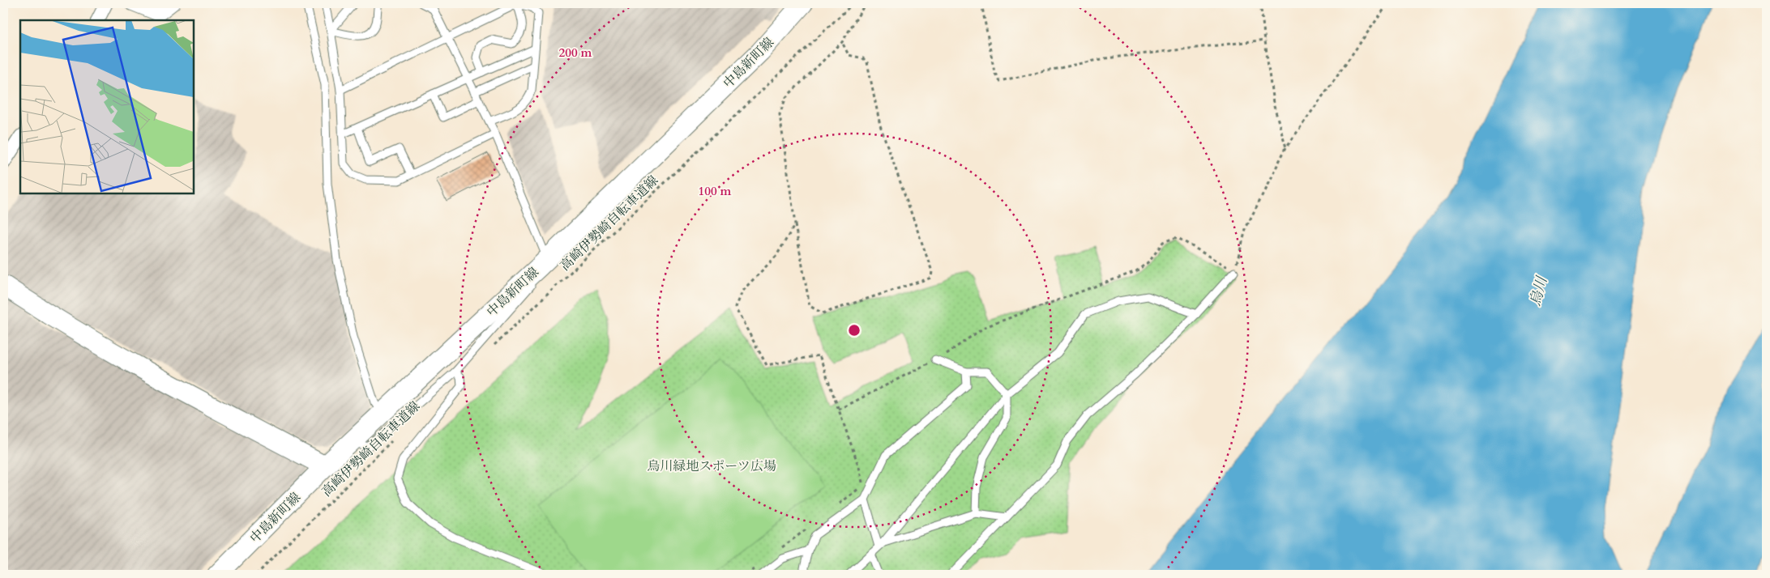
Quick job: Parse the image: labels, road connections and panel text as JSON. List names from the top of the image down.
{
  "streets": {
    "main road": ["中島新町線"],
    "path": ["高崎伊勢崎自転車道線"]
  },
  "water": ["烏川"],
  "parks": ["烏川緑地スポーツ広場"],
  "rings": ["200 m", "100 m"]
}
